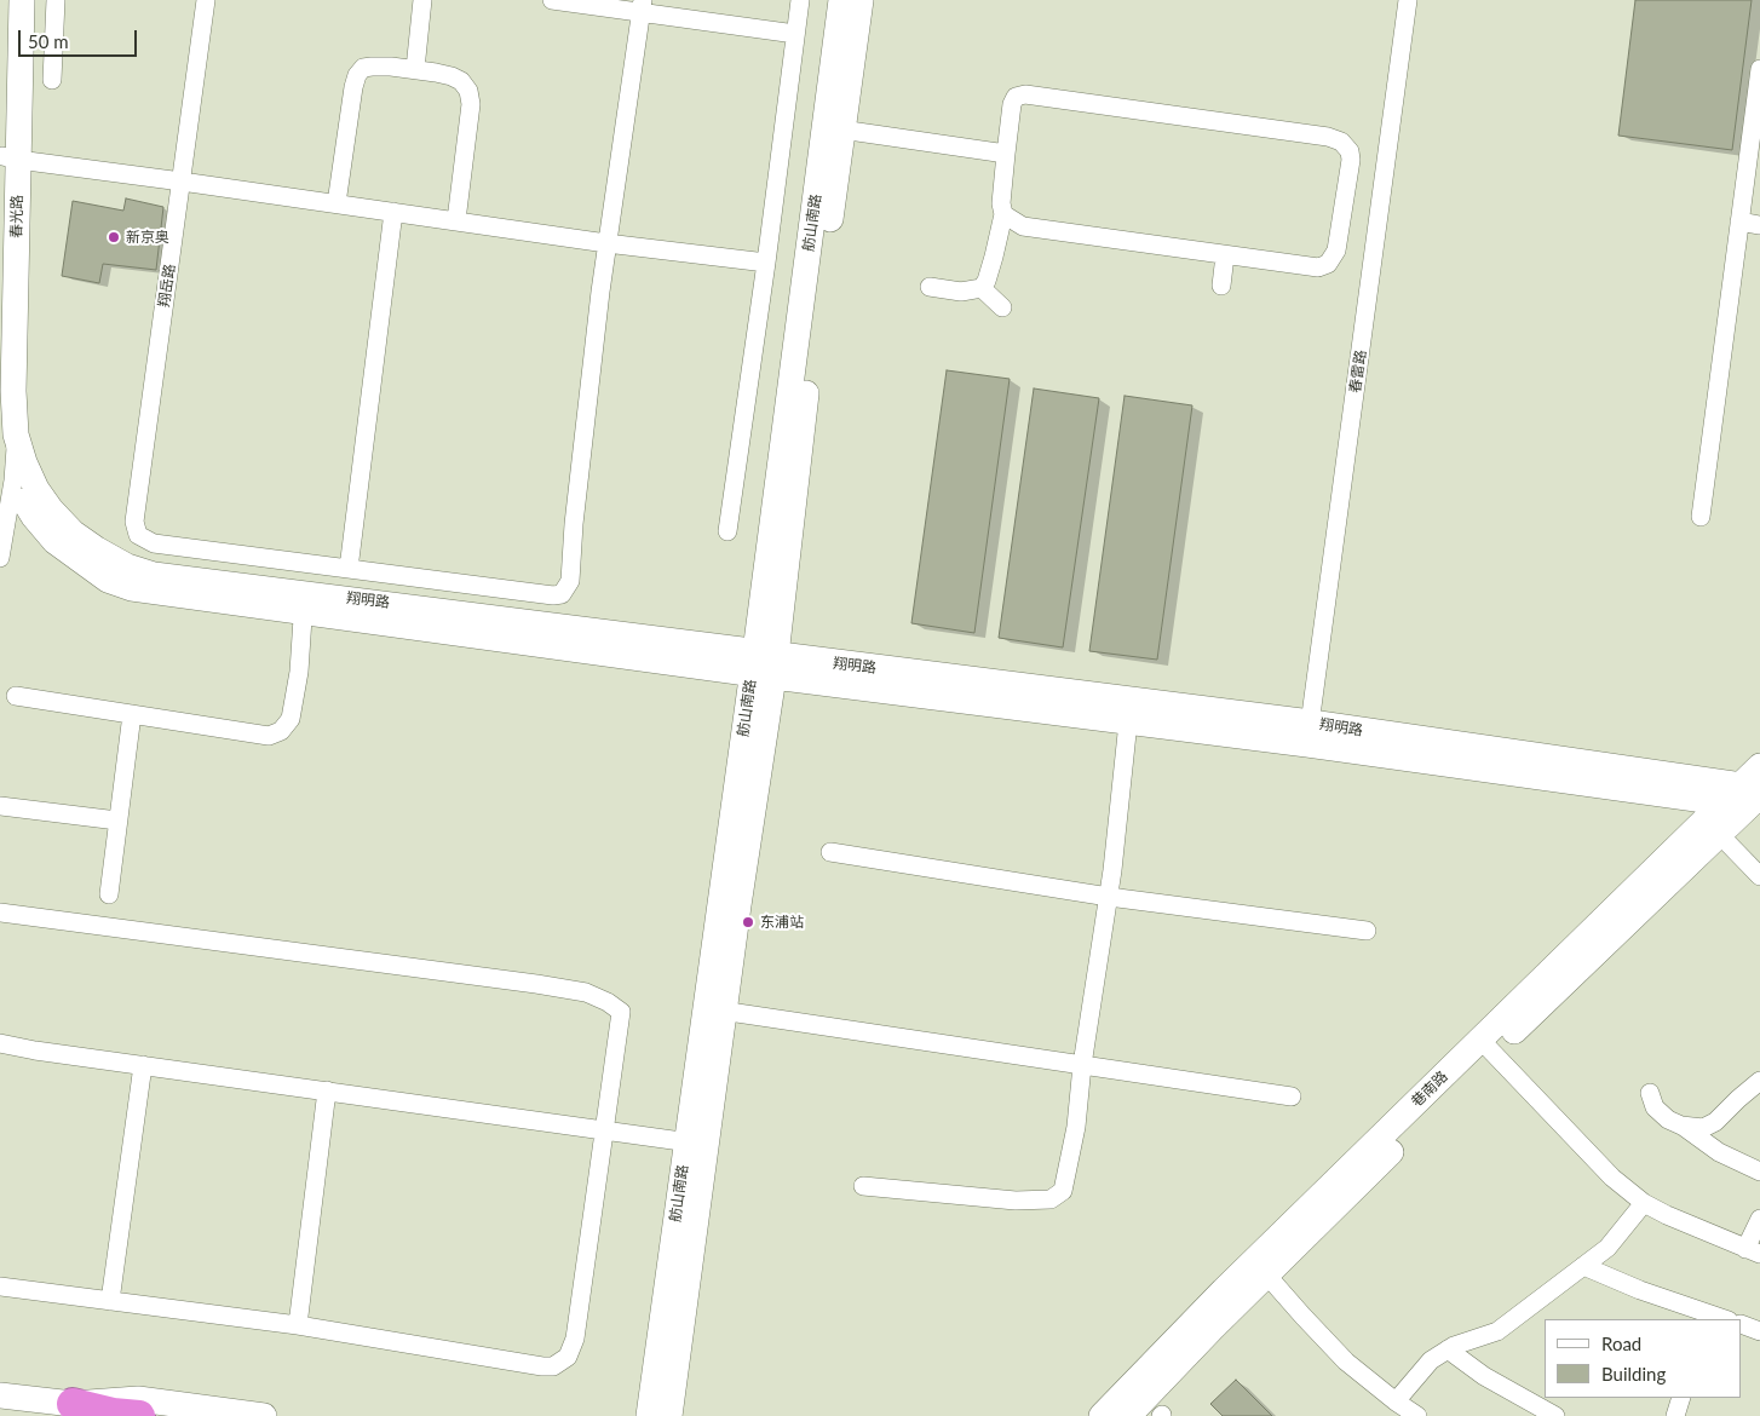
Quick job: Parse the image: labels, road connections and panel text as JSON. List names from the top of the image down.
{
  "streets": {
    "street": [
      "春光路",
      "舫山南路",
      "翔岳路",
      "春雷路",
      "翔明路",
      "巷南路"
    ]
  },
  "crossings": [
    ["春光路", "翔明路"],
    ["舫山南路", "翔明路"],
    ["春雷路", "翔明路"],
    ["翔明路", "巷南路"]
  ],
  "places": ["新京奥", "东浦站"],
  "legend": ["Road", "Building"],
  "scale_bar": "50 m"
}
